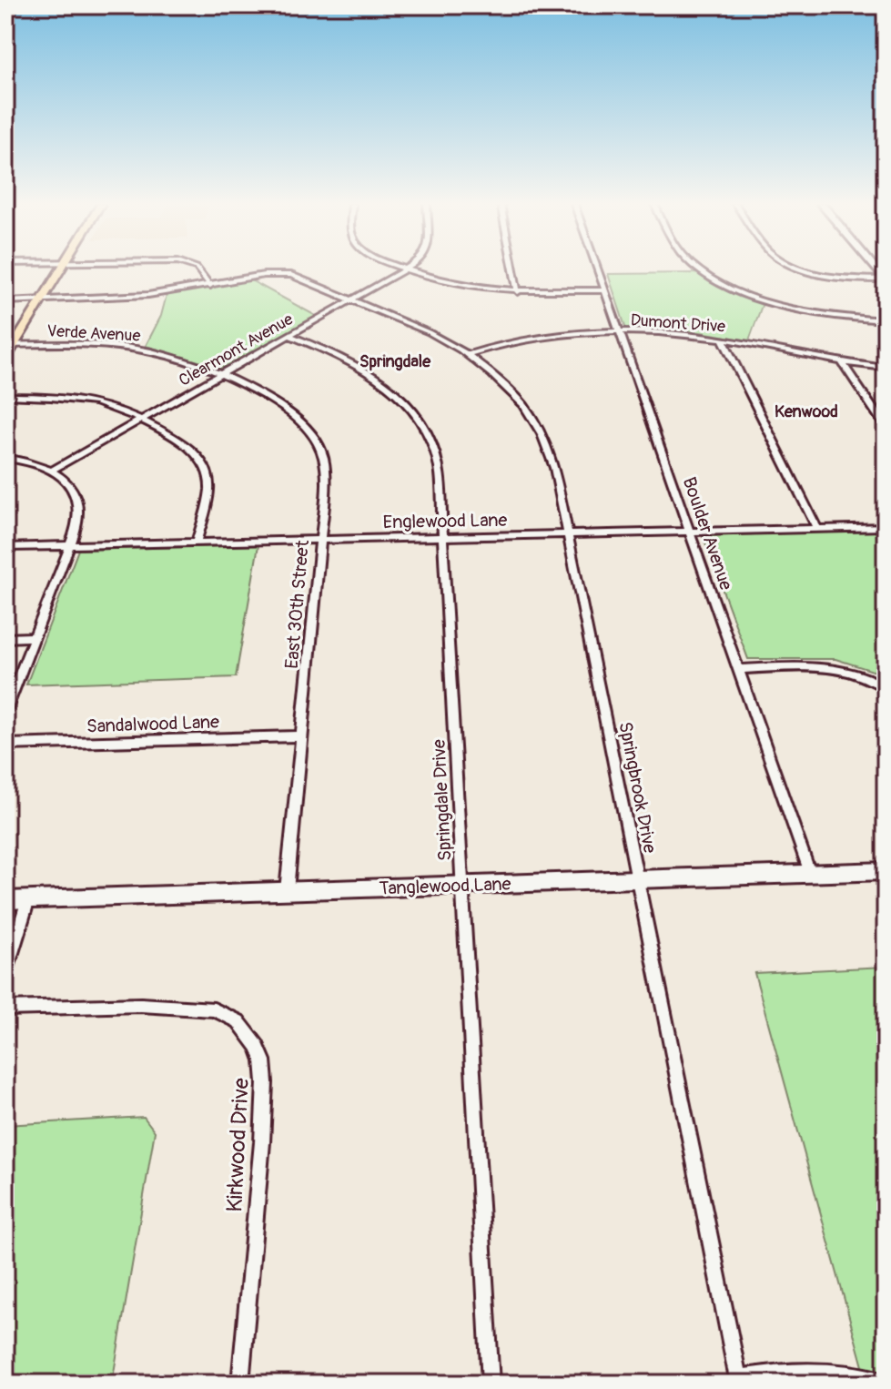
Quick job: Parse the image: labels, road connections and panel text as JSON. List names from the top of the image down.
{
  "streets": {
    "main road": ["Tanglewood Lane"],
    "street": [
      "Dumont Drive",
      "Verde Avenue",
      "Clearmont Avenue",
      "Englewood Lane",
      "Boulder Avenue",
      "East 30th Street",
      "Sandalwood Lane",
      "Springbrook Drive",
      "Springdale Drive",
      "Kirkwood Drive"
    ]
  },
  "crossings": [
    ["Dumont Drive", "Boulder Avenue"],
    ["Dumont Drive", "Springbrook Drive"],
    ["Verde Avenue", "Clearmont Avenue"],
    ["Verde Avenue", "East 30th Street"],
    ["Clearmont Avenue", "East 30th Street"],
    ["Clearmont Avenue", "Springbrook Drive"],
    ["Clearmont Avenue", "Springdale Drive"],
    ["Englewood Lane", "Boulder Avenue"],
    ["Englewood Lane", "East 30th Street"],
    ["Englewood Lane", "Springbrook Drive"],
    ["Englewood Lane", "Springdale Drive"],
    ["Boulder Avenue", "Tanglewood Lane"],
    ["East 30th Street", "Sandalwood Lane"],
    ["East 30th Street", "Tanglewood Lane"],
    ["Springbrook Drive", "Tanglewood Lane"],
    ["Springdale Drive", "Tanglewood Lane"]
  ],
  "districts": ["Springdale", "Kenwood"]
}
